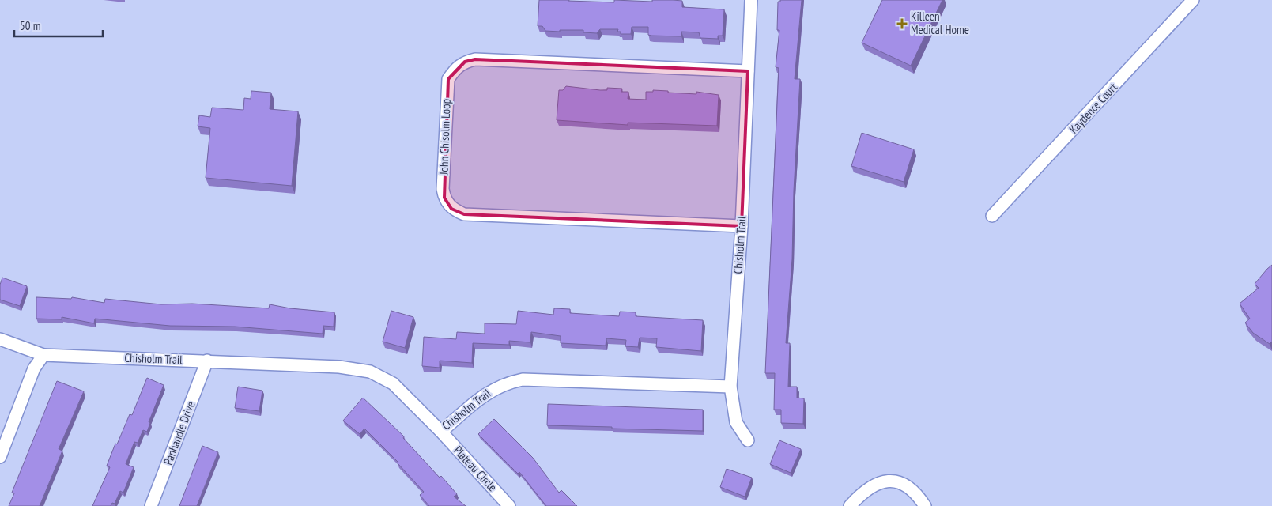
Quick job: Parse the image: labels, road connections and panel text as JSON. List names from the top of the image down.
{
  "streets": {
    "street": [
      "Kaydence Court",
      "John Chisolm Loop",
      "Chisholm Trail",
      "Panhandle Drive",
      "Plateau Circle"
    ]
  },
  "crossings": [
    ["John Chisolm Loop", "Chisholm Trail"],
    ["Chisholm Trail", "Panhandle Drive"],
    ["Chisholm Trail", "Plateau Circle"]
  ],
  "places": {
    "health": ["Killeen Medical Home"]
  },
  "scale_bar": "50 m"
}
